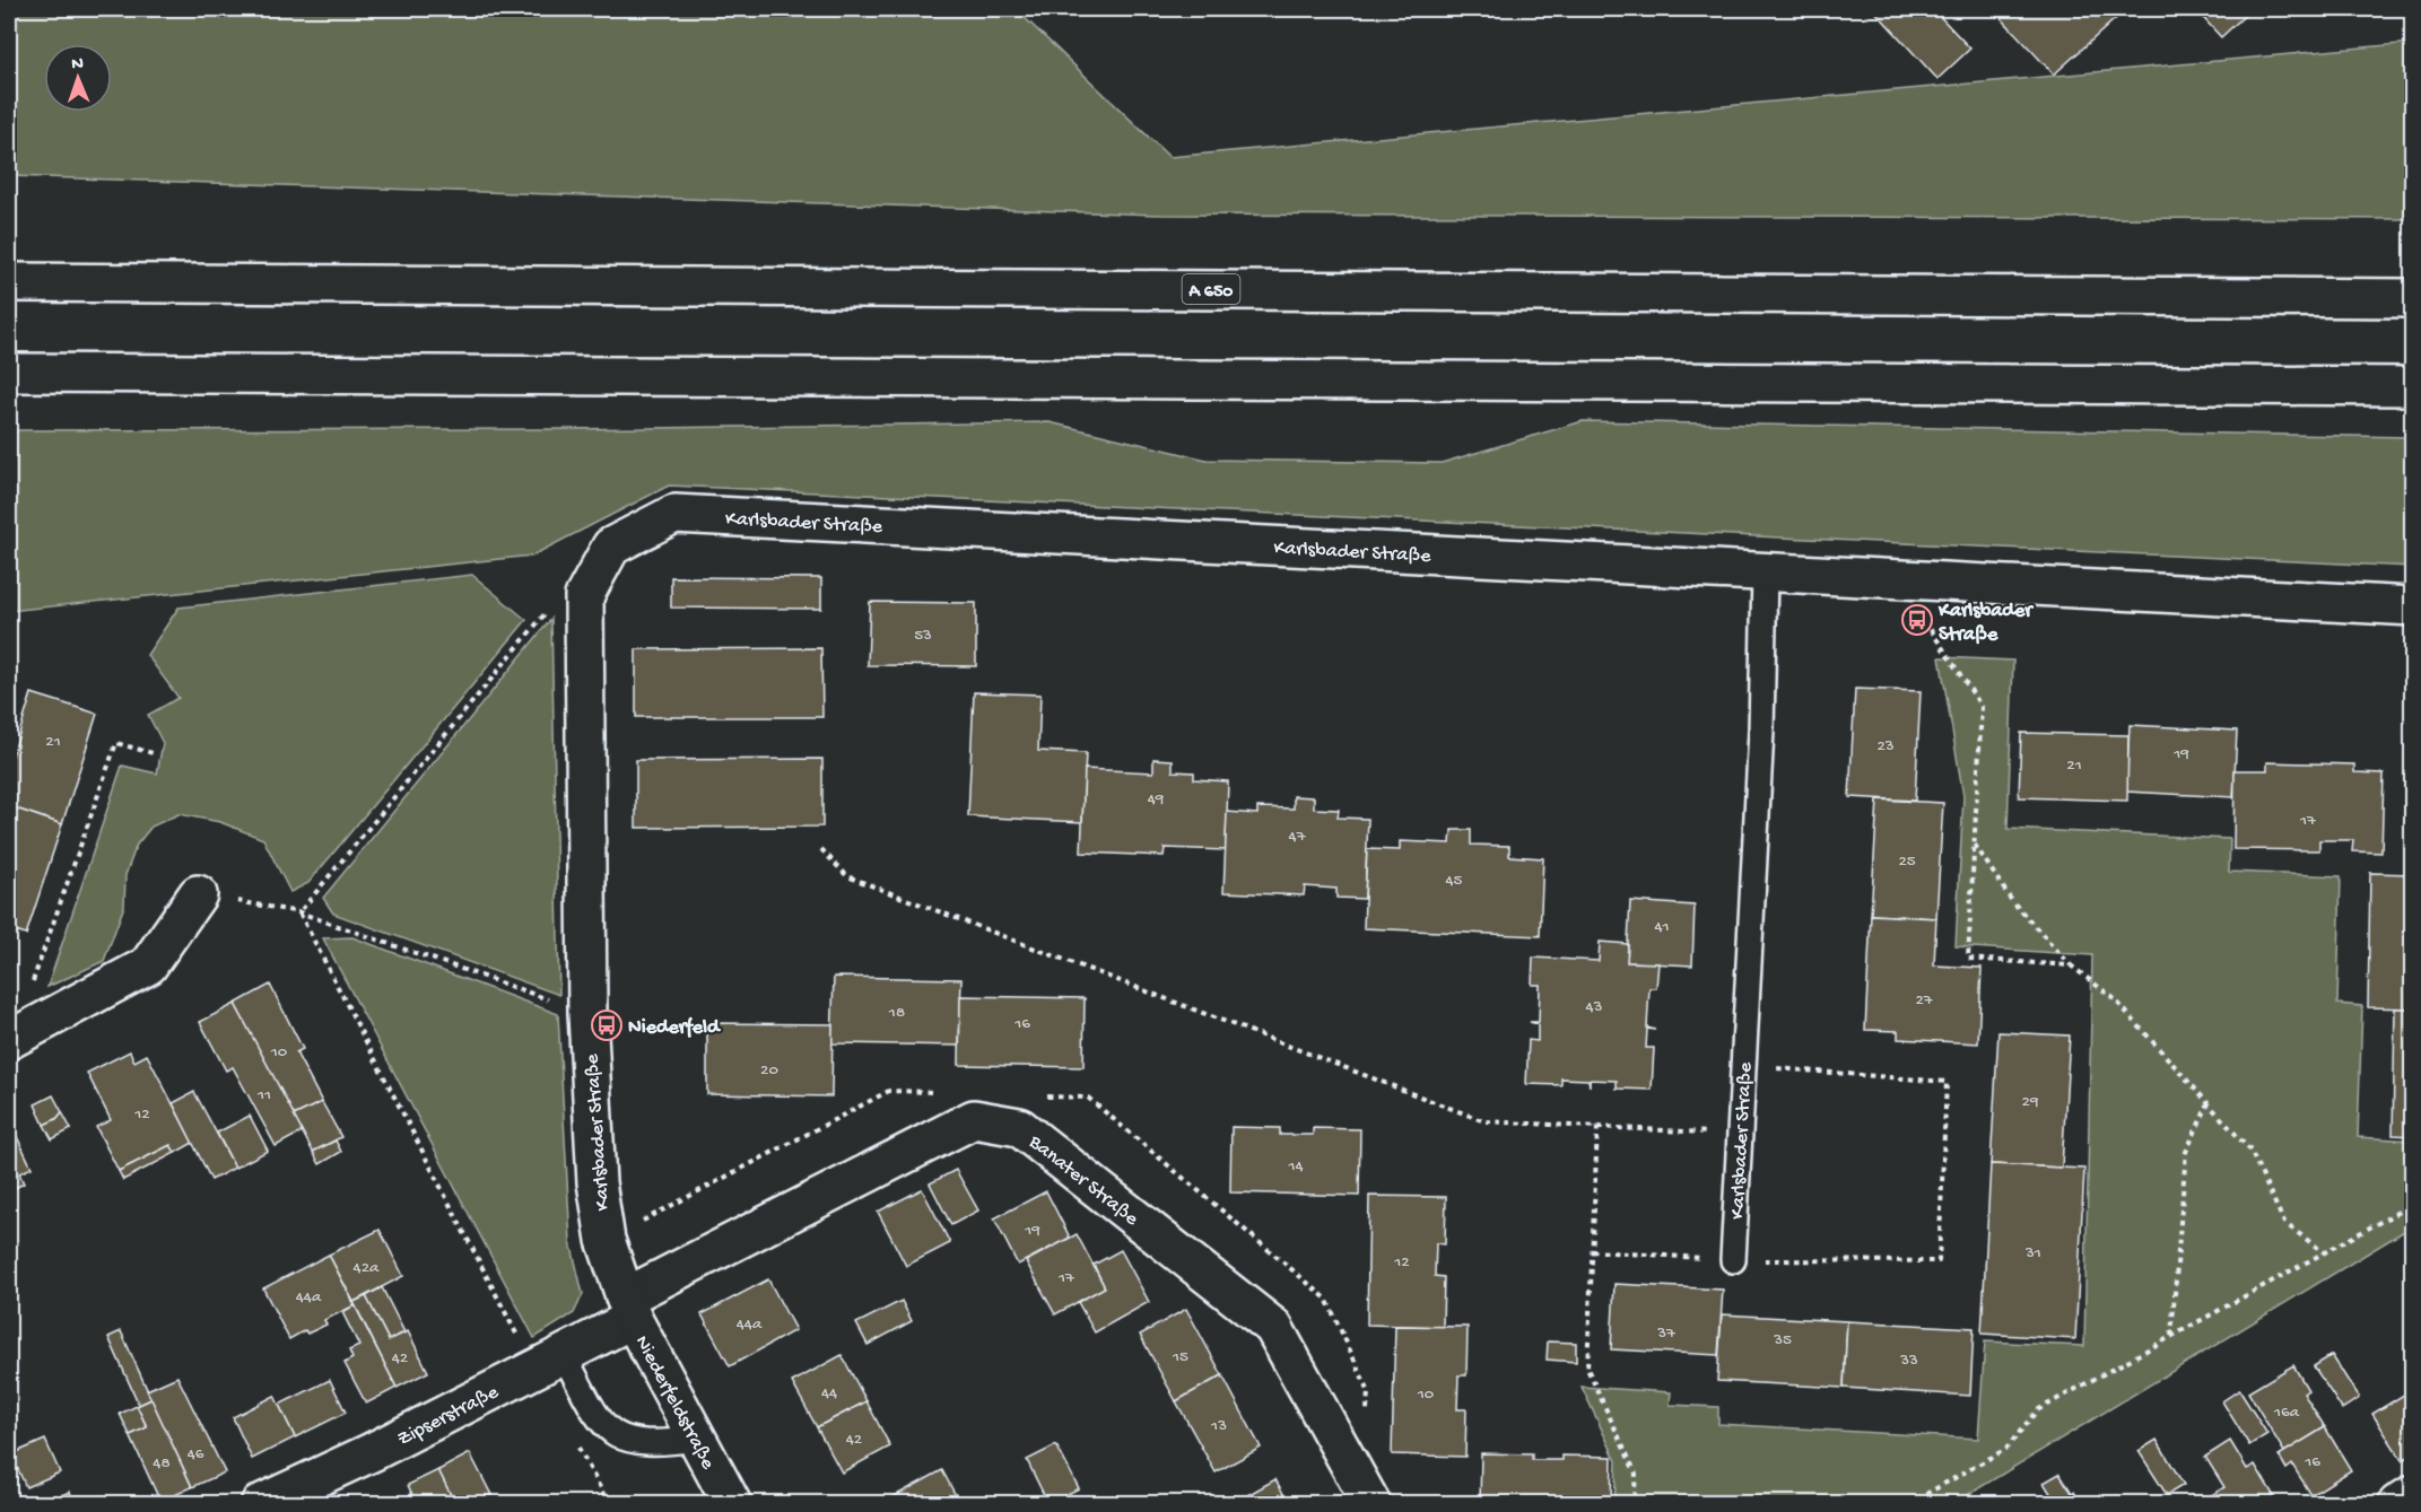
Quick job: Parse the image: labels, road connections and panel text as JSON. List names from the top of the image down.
{
  "streets": {
    "main road": [
      "A 650",
      "Karlsbader Straße",
      "Banater Straße",
      "Niederfeldstraße",
      "Zipserstraße"
    ]
  },
  "crossings": [
    ["Karlsbader Straße", "Banater Straße"],
    ["Karlsbader Straße", "Niederfeldstraße"],
    ["Karlsbader Straße", "Zipserstraße"],
    ["Banater Straße", "Niederfeldstraße"],
    ["Banater Straße", "Zipserstraße"],
    ["Niederfeldstraße", "Zipserstraße"]
  ],
  "places": {
    "bus stop": ["Karlsbader Straße", "Niederfeld"]
  },
  "house_numbers": [
    "53",
    "21",
    "23",
    "19",
    "21",
    "49",
    "17",
    "47",
    "25",
    "45",
    "41",
    "27",
    "43",
    "18",
    "16",
    "10",
    "20",
    "11",
    "29",
    "12",
    "14",
    "19",
    "31",
    "12",
    "42a",
    "17",
    "44a",
    "44a",
    "37",
    "35",
    "15",
    "42",
    "33",
    "44",
    "10",
    "16a",
    "13",
    "42",
    "46",
    "16",
    "48"
  ],
  "north": "top"
}
